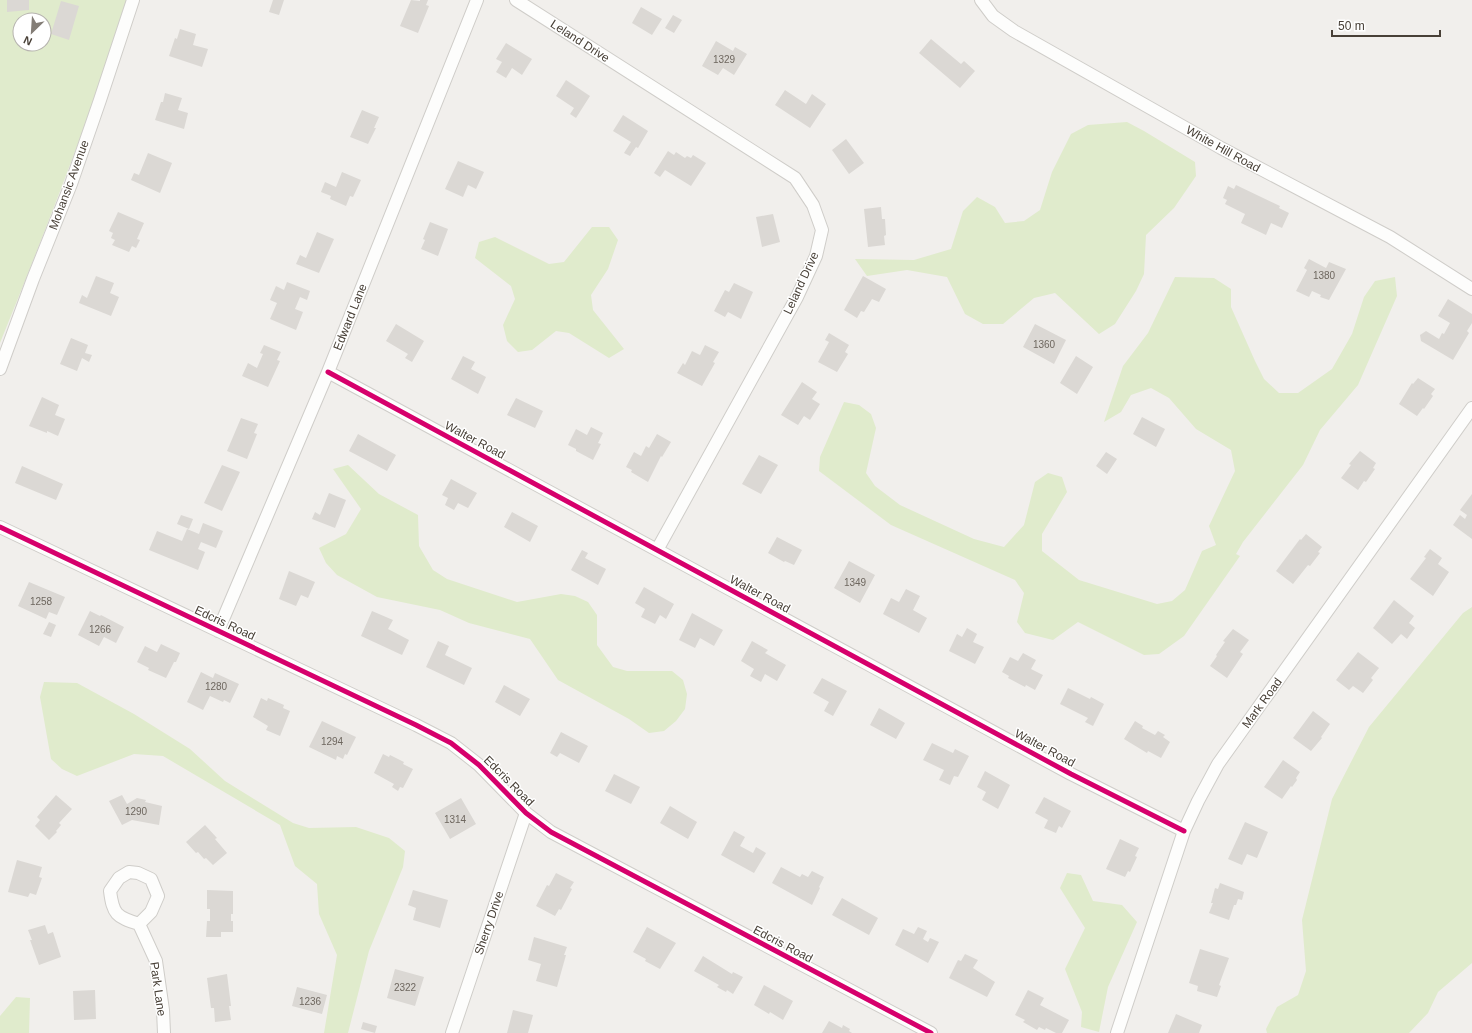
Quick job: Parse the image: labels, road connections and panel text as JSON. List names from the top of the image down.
{
  "streets": {
    "street": [
      "Leland Drive",
      "White Hill Road",
      "Mohansic Avenue",
      "Edward Lane",
      "Walter Road",
      "Edcris Road",
      "Mark Road",
      "Sherry Drive",
      "Park Lane"
    ]
  },
  "crossings": [
    ["Leland Drive", "Walter Road"],
    ["Edward Lane", "Walter Road"],
    ["Edward Lane", "Edcris Road"],
    ["Walter Road", "Mark Road"],
    ["Edcris Road", "Sherry Drive"]
  ],
  "house_numbers": [
    "1329",
    "1380",
    "1360",
    "1349",
    "1258",
    "1266",
    "1280",
    "1294",
    "1290",
    "1314",
    "2322",
    "1236"
  ],
  "scale_bar": "50 m",
  "north": "bottom left"
}
